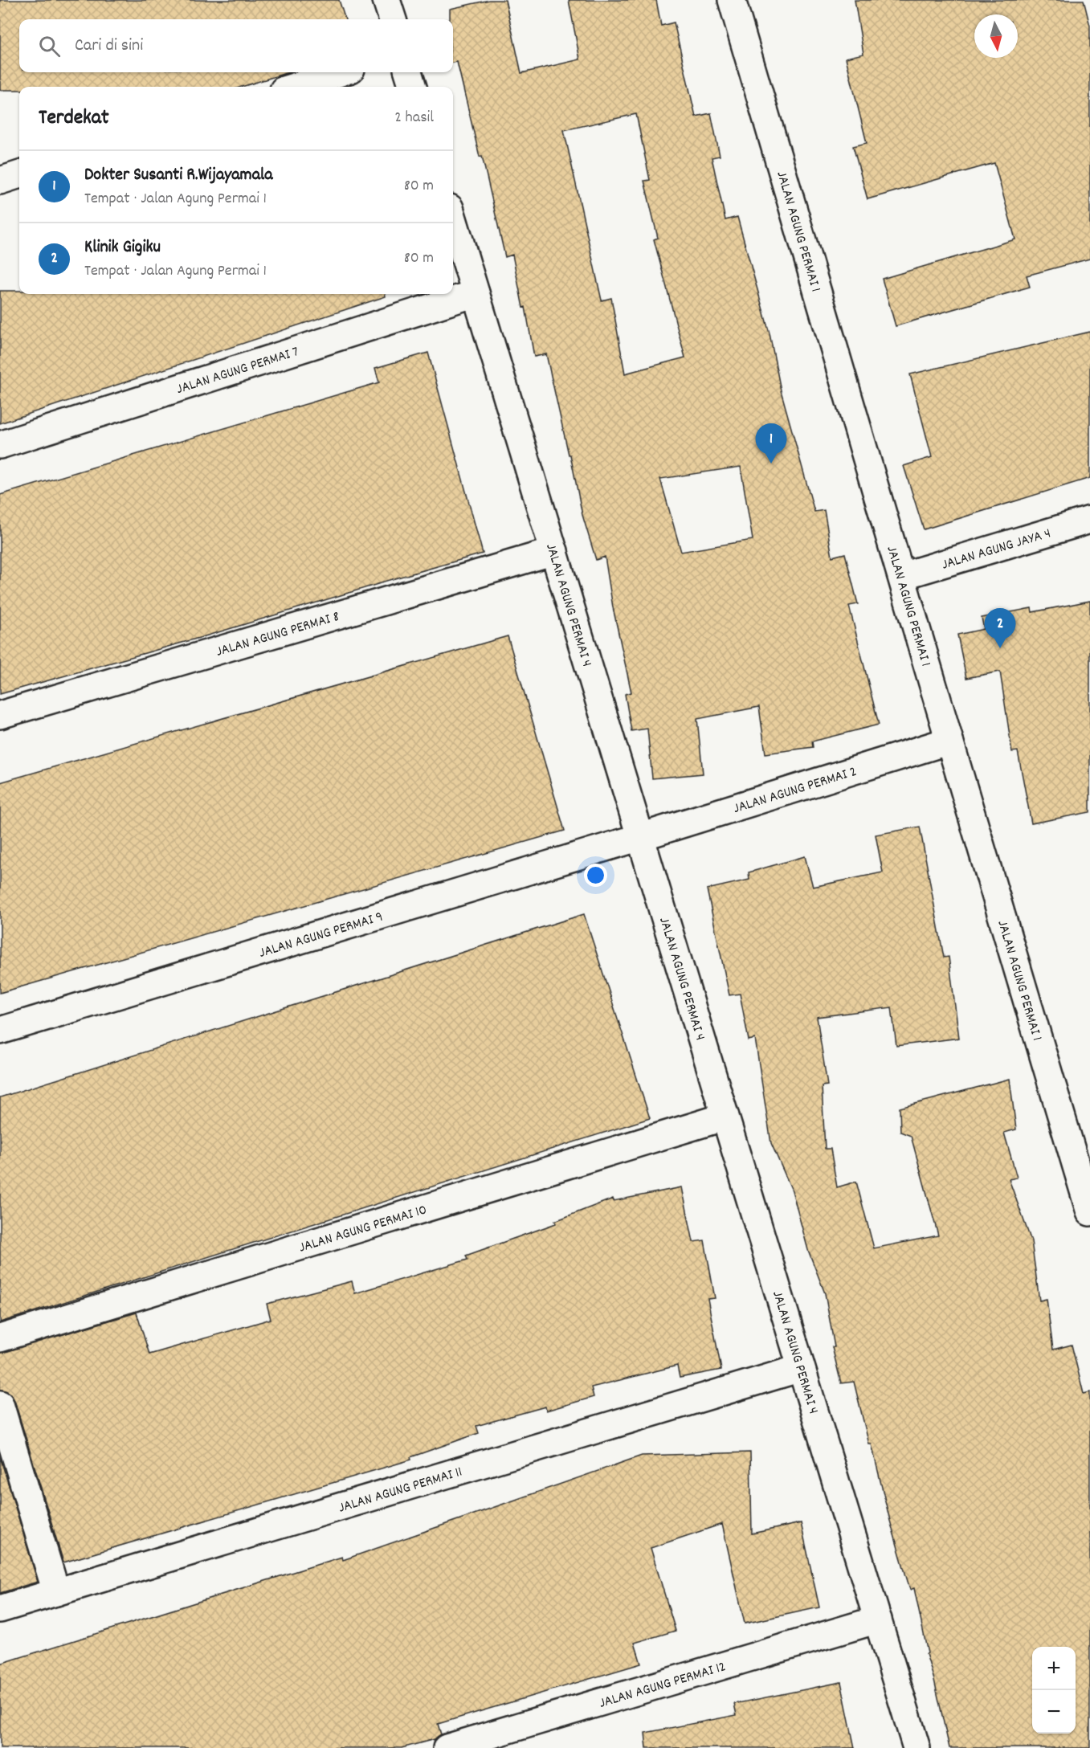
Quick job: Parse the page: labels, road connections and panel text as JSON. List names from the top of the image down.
{
  "streets": {
    "street": [
      "JALAN AGUNG PERMAI 1",
      "JALAN AGUNG PERMAI 7",
      "JALAN AGUNG JAYA 4",
      "JALAN AGUNG PERMAI 4",
      "JALAN AGUNG PERMAI 8",
      "JALAN AGUNG PERMAI 2",
      "JALAN AGUNG PERMAI 9",
      "JALAN AGUNG PERMAI 10",
      "JALAN AGUNG PERMAI 11",
      "JALAN AGUNG PERMAI 12"
    ]
  },
  "crossings": [
    ["JALAN AGUNG PERMAI 1", "JALAN AGUNG JAYA 4"],
    ["JALAN AGUNG PERMAI 1", "JALAN AGUNG PERMAI 2"],
    ["JALAN AGUNG PERMAI 7", "JALAN AGUNG PERMAI 4"],
    ["JALAN AGUNG PERMAI 4", "JALAN AGUNG PERMAI 8"],
    ["JALAN AGUNG PERMAI 4", "JALAN AGUNG PERMAI 2"],
    ["JALAN AGUNG PERMAI 4", "JALAN AGUNG PERMAI 9"],
    ["JALAN AGUNG PERMAI 4", "JALAN AGUNG PERMAI 10"],
    ["JALAN AGUNG PERMAI 4", "JALAN AGUNG PERMAI 11"],
    ["JALAN AGUNG PERMAI 4", "JALAN AGUNG PERMAI 12"],
    ["JALAN AGUNG PERMAI 2", "JALAN AGUNG PERMAI 9"]
  ],
  "north": "bottom",
  "page": {
    "search": "Cari di sini",
    "heading": ["Terdekat", "2 hasil"],
    "list": [
      {
        "mark": "1",
        "name": "Dokter Susanti R.Wijayamala",
        "note": "Tempat · Jalan Agung Permai 1",
        "value": "80 m"
      },
      {
        "mark": "2",
        "name": "Klinik Gigiku",
        "note": "Tempat · Jalan Agung Permai 1",
        "value": "80 m"
      }
    ],
    "pins": ["1", "2"],
    "map_buttons": ["+", "−"]
  }
}
